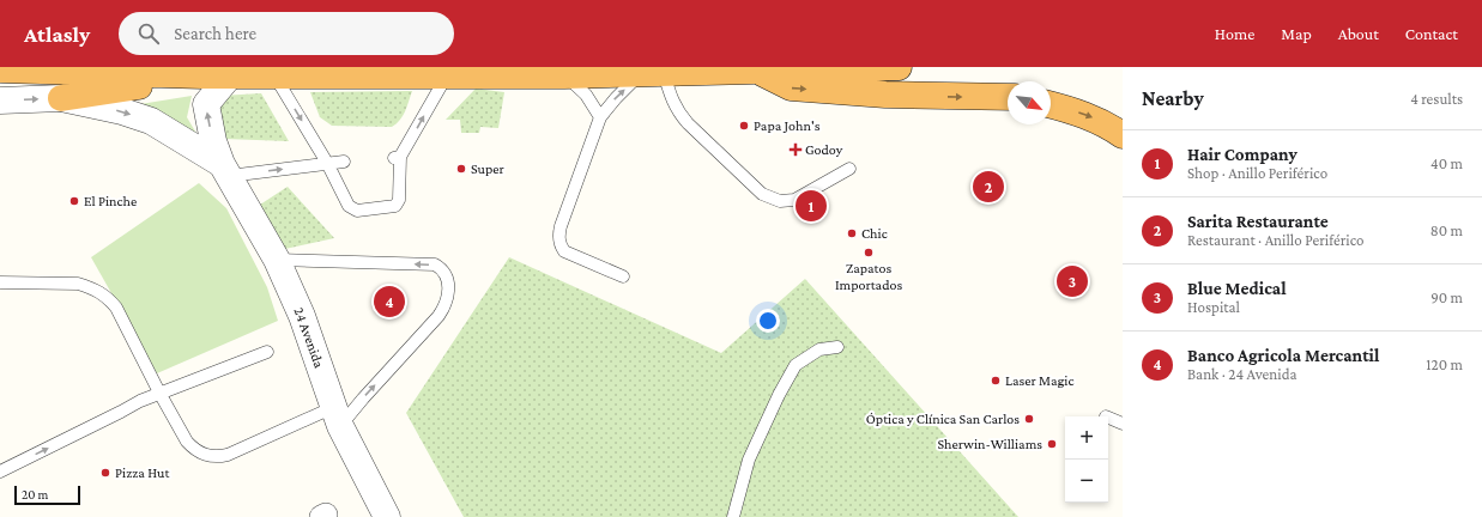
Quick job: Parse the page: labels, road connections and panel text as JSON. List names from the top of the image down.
{
  "streets": {
    "street": ["24 Avenida"]
  },
  "places": {
    "other": [
      "Papa John's",
      "Super",
      "El Pinche",
      "Chic",
      "Zapatos Importados",
      "Laser Magic",
      "Óptica y Clínica San Carlos",
      "Sherwin-Williams",
      "Pizza Hut"
    ],
    "health": ["Godoy"]
  },
  "scale_bar": "20 m",
  "north": "bottom right",
  "page": {
    "header": "Atlasly",
    "search": "Search here",
    "nav": [
      "Home",
      "Map",
      "About",
      "Contact"
    ],
    "heading": ["Nearby", "4 results"],
    "list": [
      {
        "mark": "1",
        "name": "Hair Company",
        "note": "Shop · Anillo Periférico",
        "value": "40 m"
      },
      {
        "mark": "2",
        "name": "Sarita Restaurante",
        "note": "Restaurant · Anillo Periférico",
        "value": "80 m"
      },
      {
        "mark": "3",
        "name": "Blue Medical",
        "note": "Hospital",
        "value": "90 m"
      },
      {
        "mark": "4",
        "name": "Banco Agricola Mercantil",
        "note": "Bank · 24 Avenida",
        "value": "120 m"
      }
    ],
    "pins": [
      "2",
      "1",
      "3",
      "4"
    ],
    "map_buttons": ["+", "−"],
    "scale": "20 m"
  }
}
